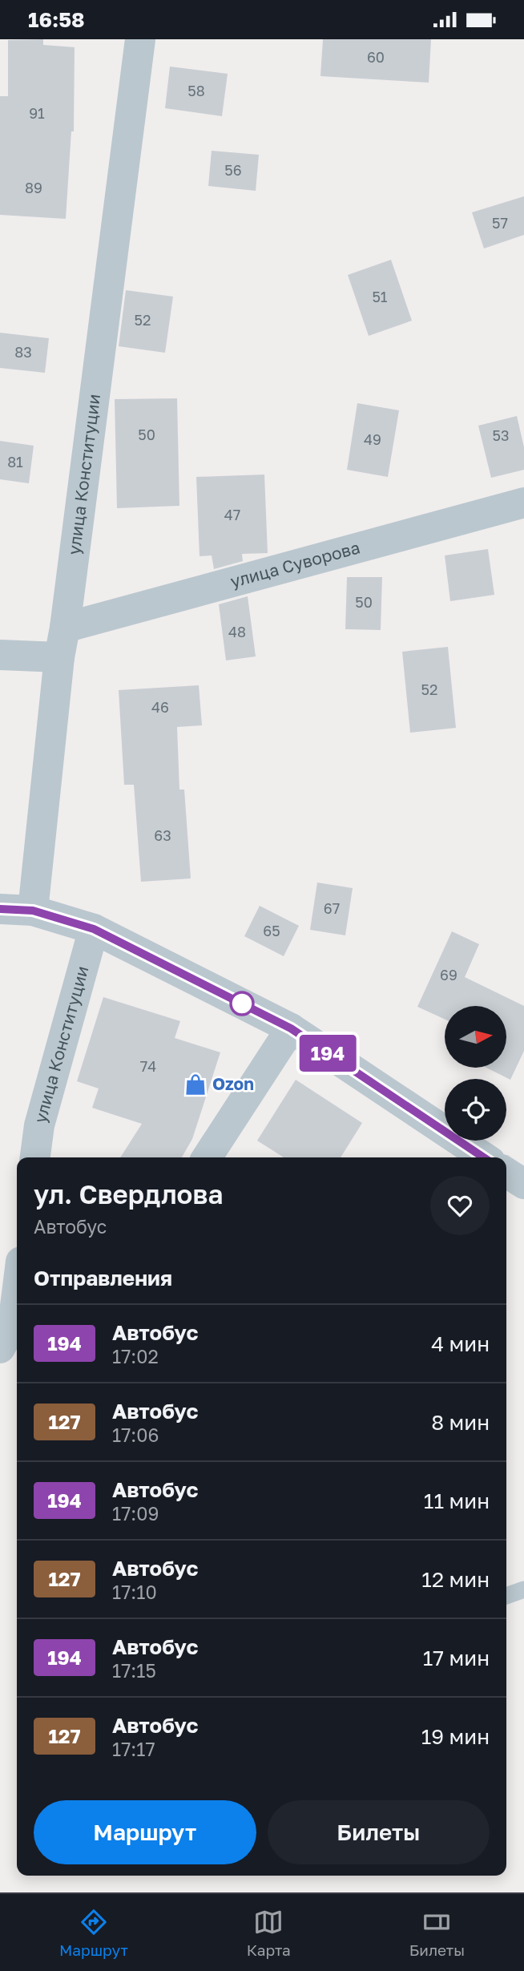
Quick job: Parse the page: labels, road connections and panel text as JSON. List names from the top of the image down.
{
  "streets": {
    "street": ["улица Конституции", "улица Суворова"]
  },
  "crossings": [
    ["улица Конституции", "улица Суворова"]
  ],
  "places": {
    "shop": ["Ozon"]
  },
  "lines": ["bus line 194"],
  "house_numbers": [
    "60",
    "58",
    "91",
    "56",
    "89",
    "57",
    "51",
    "52",
    "83",
    "50",
    "53",
    "49",
    "81",
    "47",
    "50",
    "48",
    "52",
    "46",
    "63",
    "67",
    "65",
    "69",
    "74"
  ],
  "north": "right",
  "page": {
    "status": "16:58",
    "on_map": "194",
    "heading": [
      ["ул. Свердлова", "Автобус"],
      "Отправления"
    ],
    "list": [
      {
        "mark": "194",
        "name": "Автобус",
        "note": "17:02",
        "value": "4 мин"
      },
      {
        "mark": "127",
        "name": "Автобус",
        "note": "17:06",
        "value": "8 мин"
      },
      {
        "mark": "194",
        "name": "Автобус",
        "note": "17:09",
        "value": "11 мин"
      },
      {
        "mark": "127",
        "name": "Автобус",
        "note": "17:10",
        "value": "12 мин"
      },
      {
        "mark": "194",
        "name": "Автобус",
        "note": "17:15",
        "value": "17 мин"
      },
      {
        "mark": "127",
        "name": "Автобус",
        "note": "17:17",
        "value": "19 мин"
      }
    ],
    "buttons": ["Маршрут", "Билеты"],
    "tabs": ["Маршрут", "Карта", "Билеты"]
  }
}
